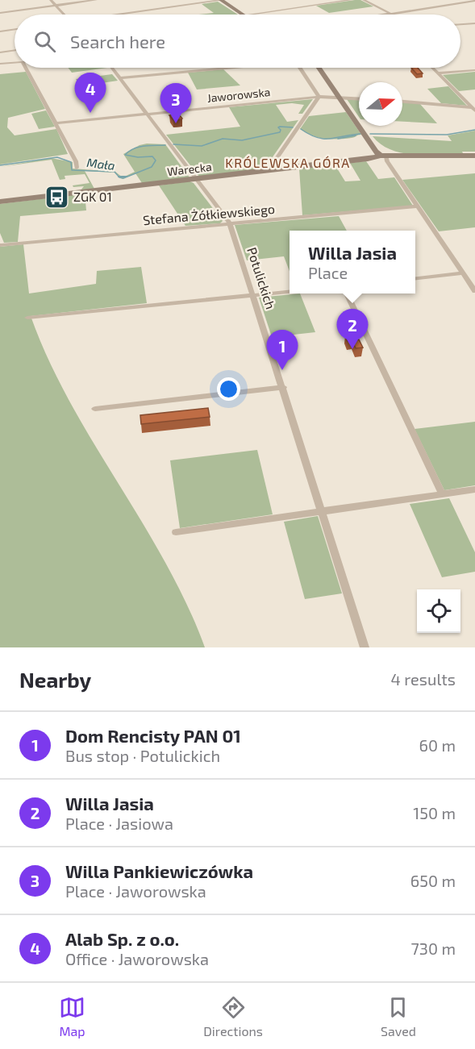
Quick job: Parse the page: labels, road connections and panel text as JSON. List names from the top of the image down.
{
  "streets": {
    "street": [
      "Jaworowska",
      "Warecka",
      "Stefana Żółkiewskiego",
      "Potulickich"
    ]
  },
  "crossings": [
    ["Jaworowska", "Potulickich"],
    ["Warecka", "Potulickich"],
    ["Stefana Żółkiewskiego", "Potulickich"]
  ],
  "districts": ["KRÓLEWSKA GÓRA"],
  "water": ["Mała"],
  "places": {
    "bus stop": ["ZGK 01"]
  },
  "north": "right",
  "page": {
    "search": "Search here",
    "pins": [
      "4",
      "3",
      "2",
      "1"
    ],
    "popup": ["Willa Jasia", "Place"],
    "heading": ["Nearby", "4 results"],
    "list": [
      {
        "mark": "1",
        "name": "Dom Rencisty PAN 01",
        "note": "Bus stop · Potulickich",
        "value": "60 m"
      },
      {
        "mark": "2",
        "name": "Willa Jasia",
        "note": "Place · Jasiowa",
        "value": "150 m"
      },
      {
        "mark": "3",
        "name": "Willa Pankiewiczówka",
        "note": "Place · Jaworowska",
        "value": "650 m"
      },
      {
        "mark": "4",
        "name": "Alab Sp. z o.o.",
        "note": "Office · Jaworowska",
        "value": "730 m"
      }
    ],
    "nav": ["Map", "Directions", "Saved"]
  }
}
